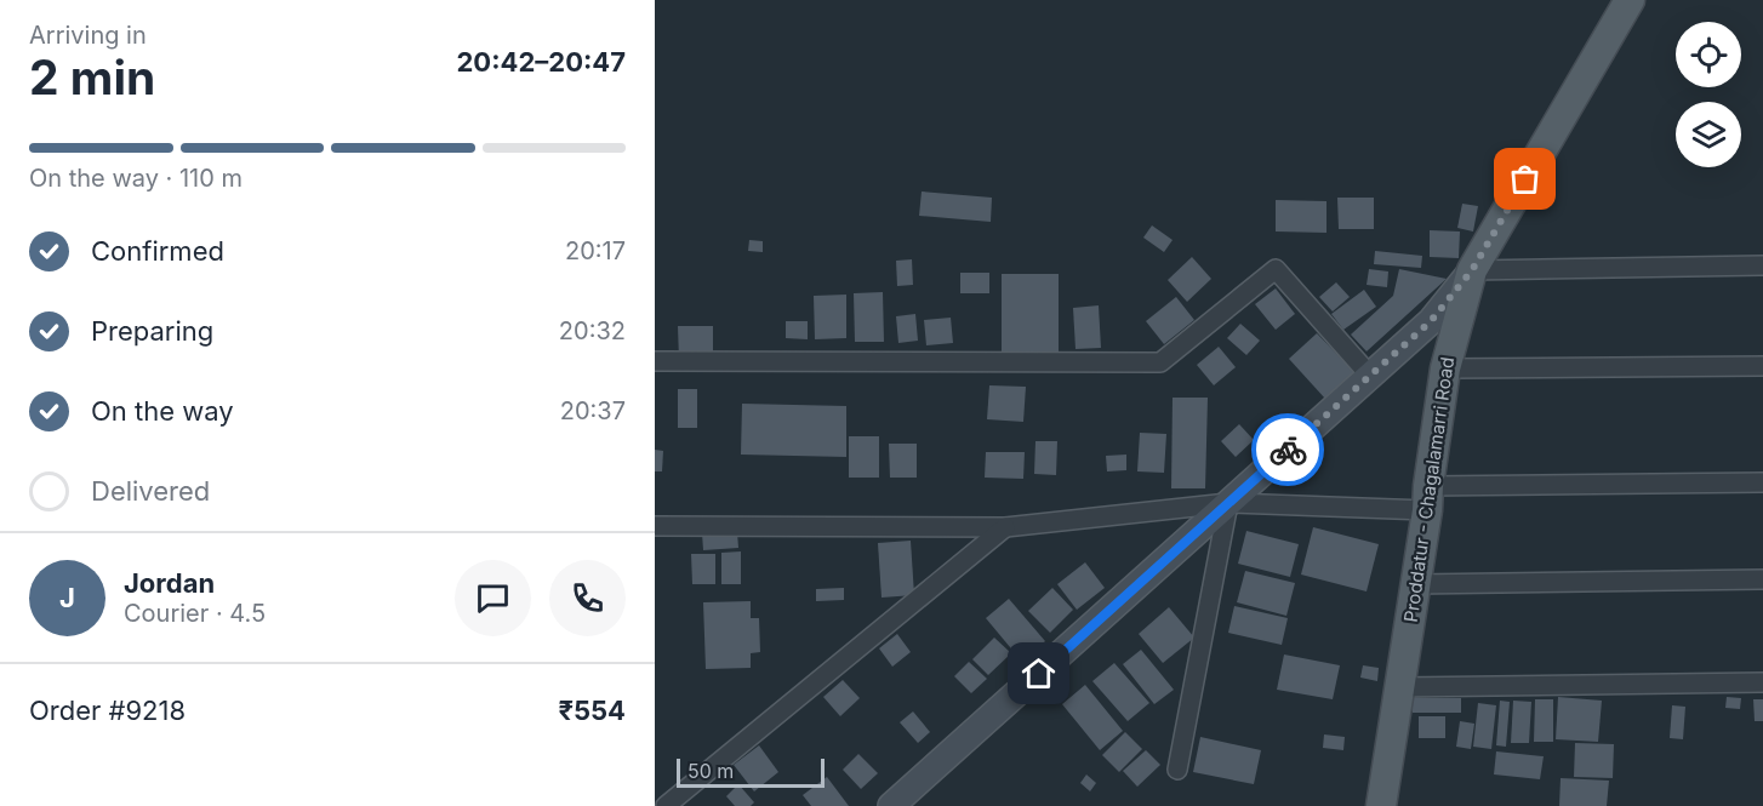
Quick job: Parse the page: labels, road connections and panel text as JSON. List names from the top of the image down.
{
  "streets": {
    "main road": ["Proddatur - Chagalamarri Road"]
  },
  "scale_bar": "50 m",
  "page": {
    "heading": ["2 min", "Arriving in", "20:42–20:47"],
    "panel": [
      "Jordan",
      "Courier · 4.5",
      "Order #9218",
      "₹554"
    ],
    "bar": "On the way · 110 m",
    "list": [
      ["Confirmed", "20:17"],
      ["Preparing", "20:32"],
      ["On the way", "20:37"],
      "Delivered"
    ],
    "round": "J",
    "scale": "50 m"
  }
}
